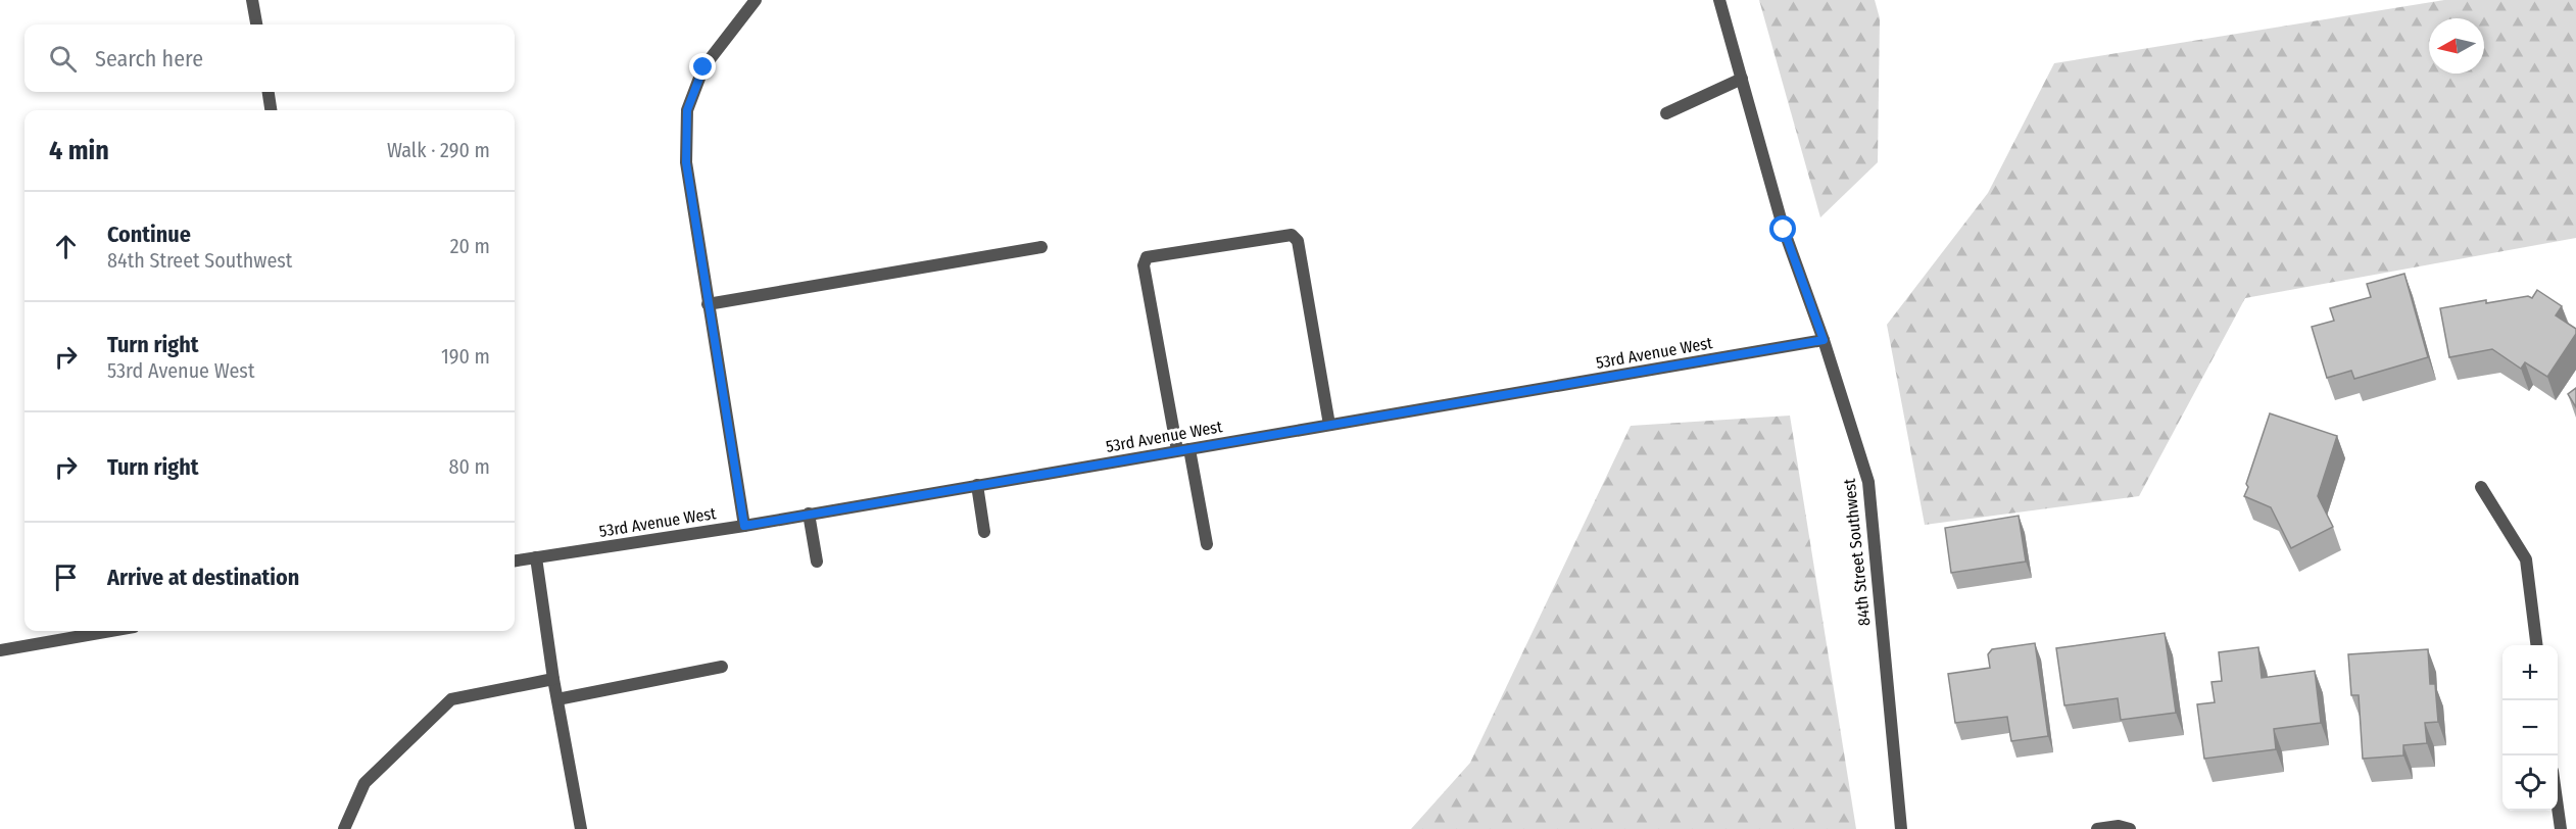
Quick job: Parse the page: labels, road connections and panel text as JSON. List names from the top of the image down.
{
  "streets": {
    "street": ["53rd Avenue West", "84th Street Southwest"]
  },
  "crossings": [
    ["53rd Avenue West", "84th Street Southwest"]
  ],
  "north": "left",
  "page": {
    "search": "Search here",
    "heading": ["4 min", "Walk · 290 m"],
    "list": [
      ["Continue", "84th Street Southwest", "20 m"],
      ["Turn right", "53rd Avenue West", "190 m"],
      ["Turn right", "80 m"],
      "Arrive at destination"
    ],
    "map_buttons": ["+", "−"]
  }
}
